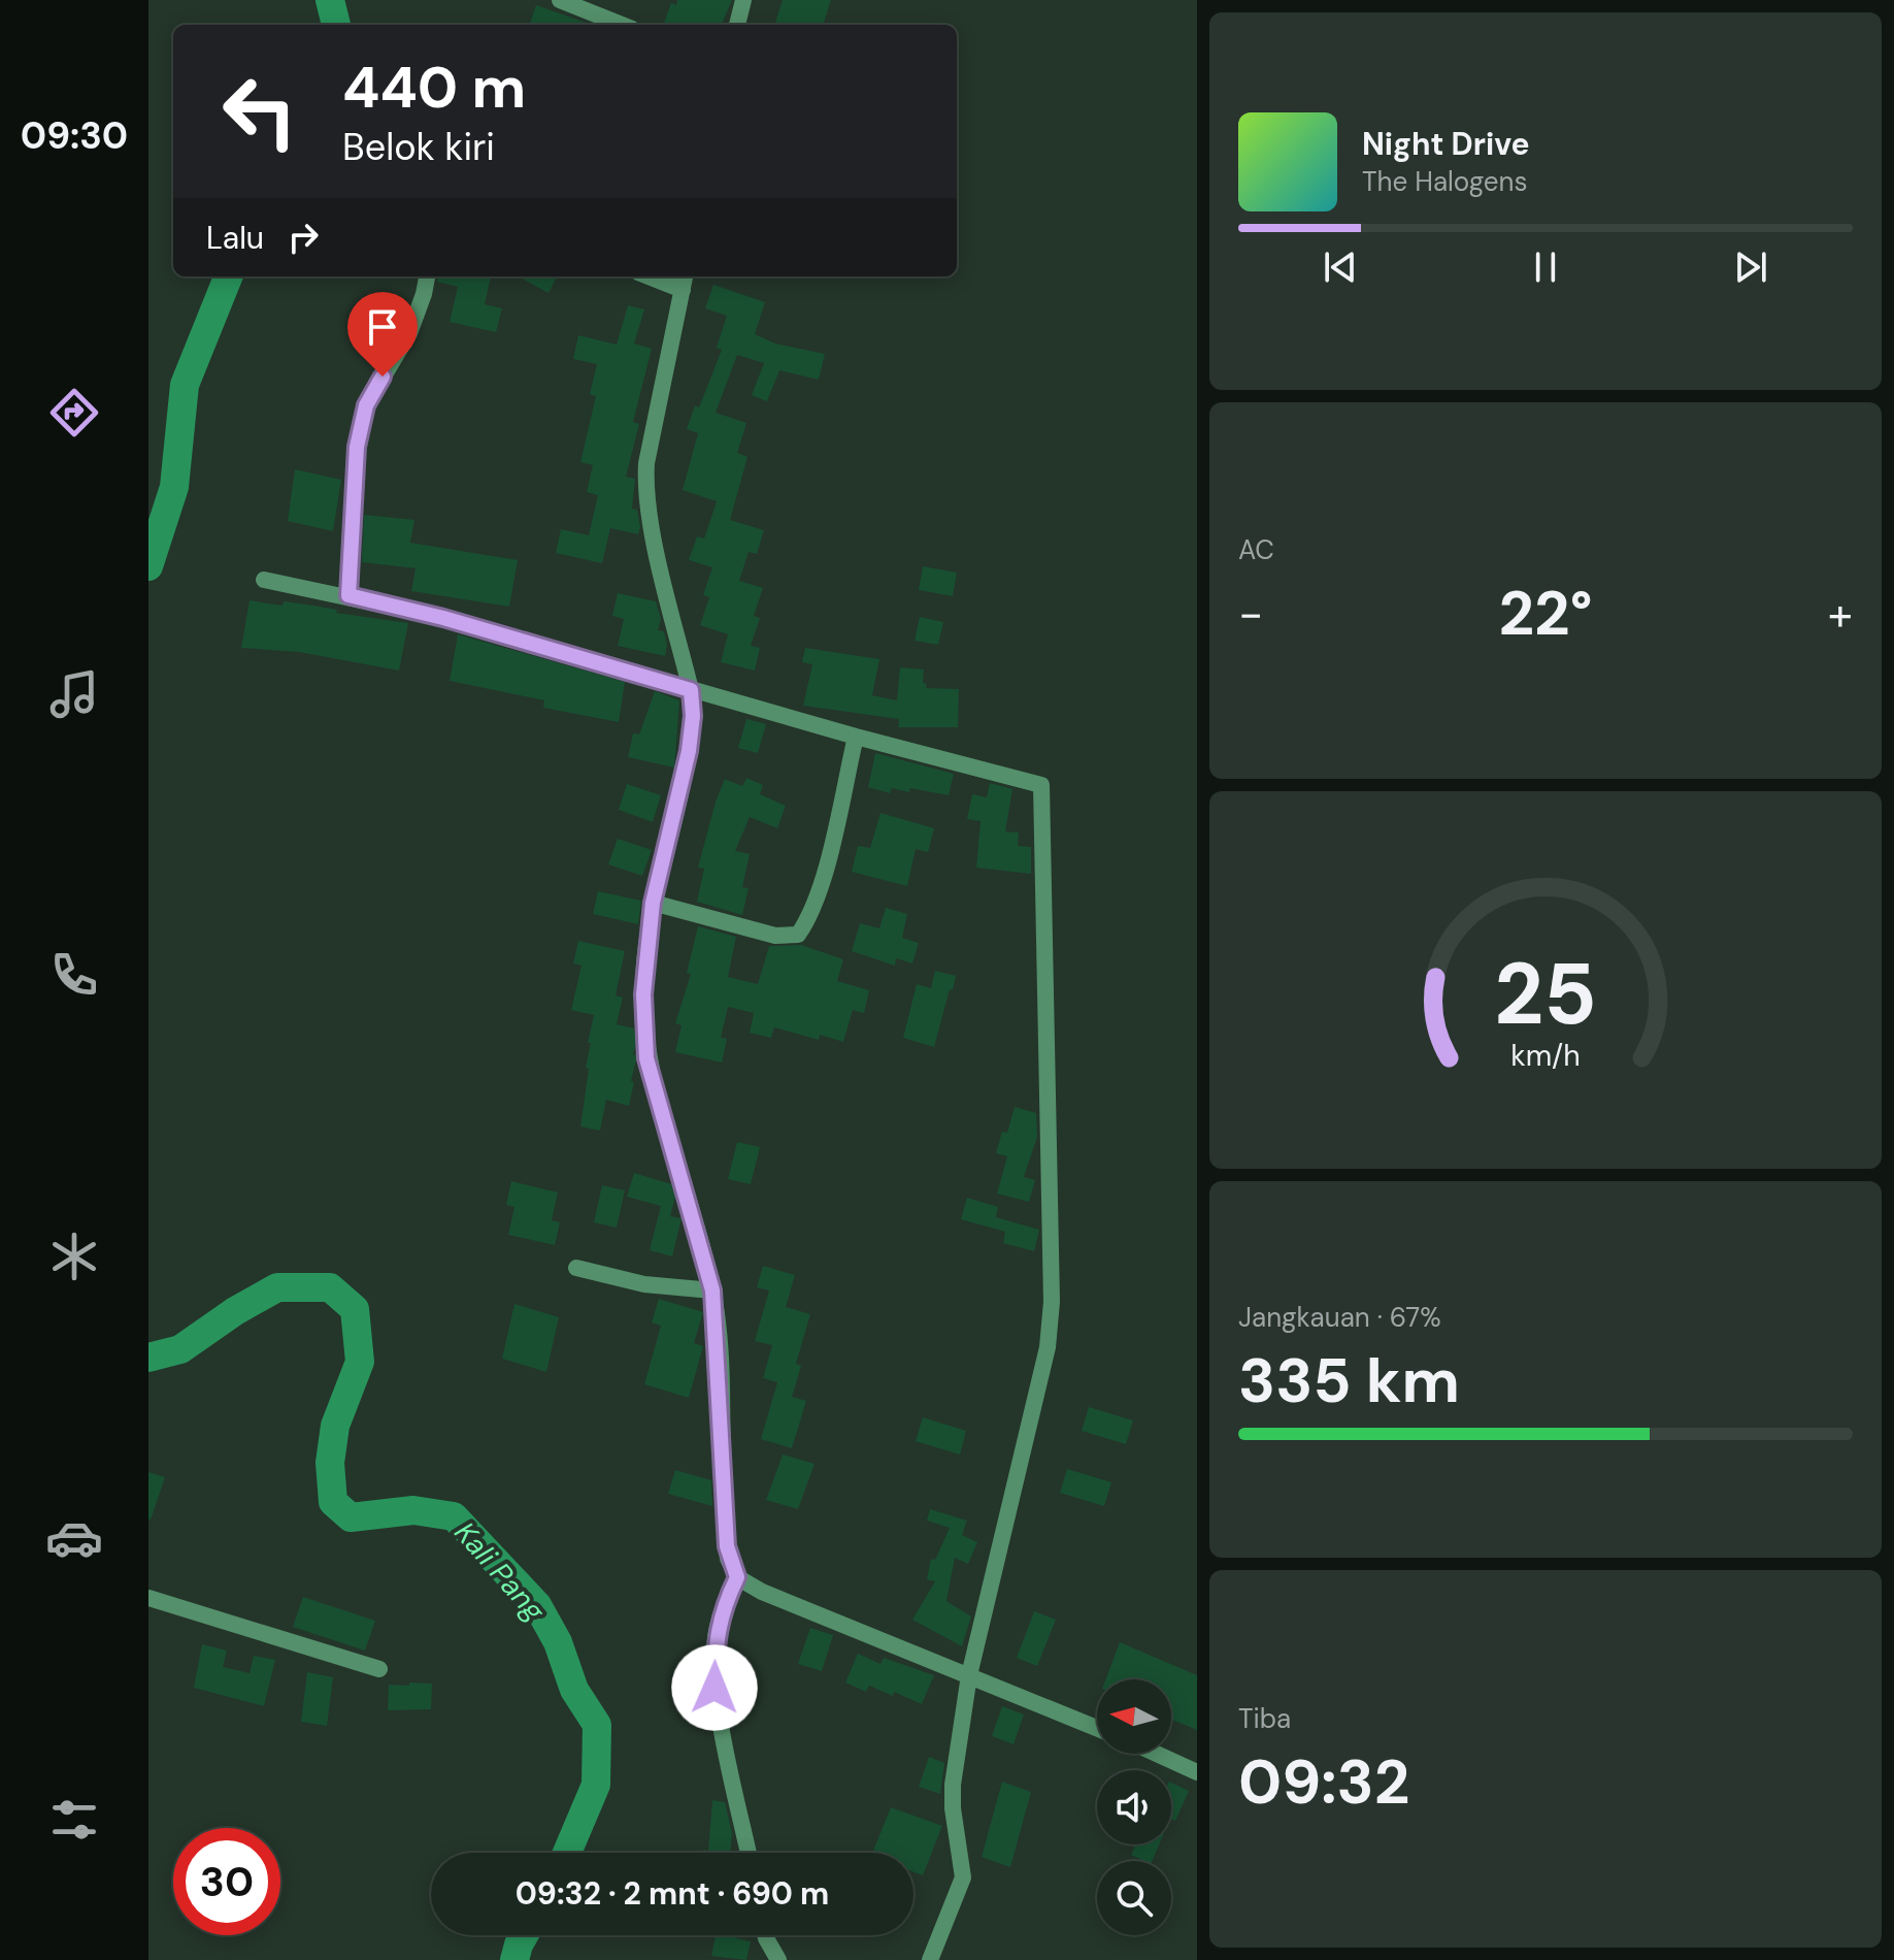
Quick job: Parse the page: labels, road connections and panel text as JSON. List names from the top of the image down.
{
  "water": ["Kali Pang"],
  "north": "left",
  "page": {
    "tabs": "09:30",
    "turn": ["440 m", "Belok kiri"],
    "song": ["Night Drive", "The Halogens"],
    "then": "Lalu",
    "tile": [
      "AC",
      ["Jangkauan · 67%", "335 km"],
      ["Tiba", "09:32"]
    ],
    "heat": ["−", "22°", "+"],
    "limit": "30",
    "trip": "09:32 · 2 mnt · 690 m",
    "gauge": ["25", "km/h"]
  }
}
